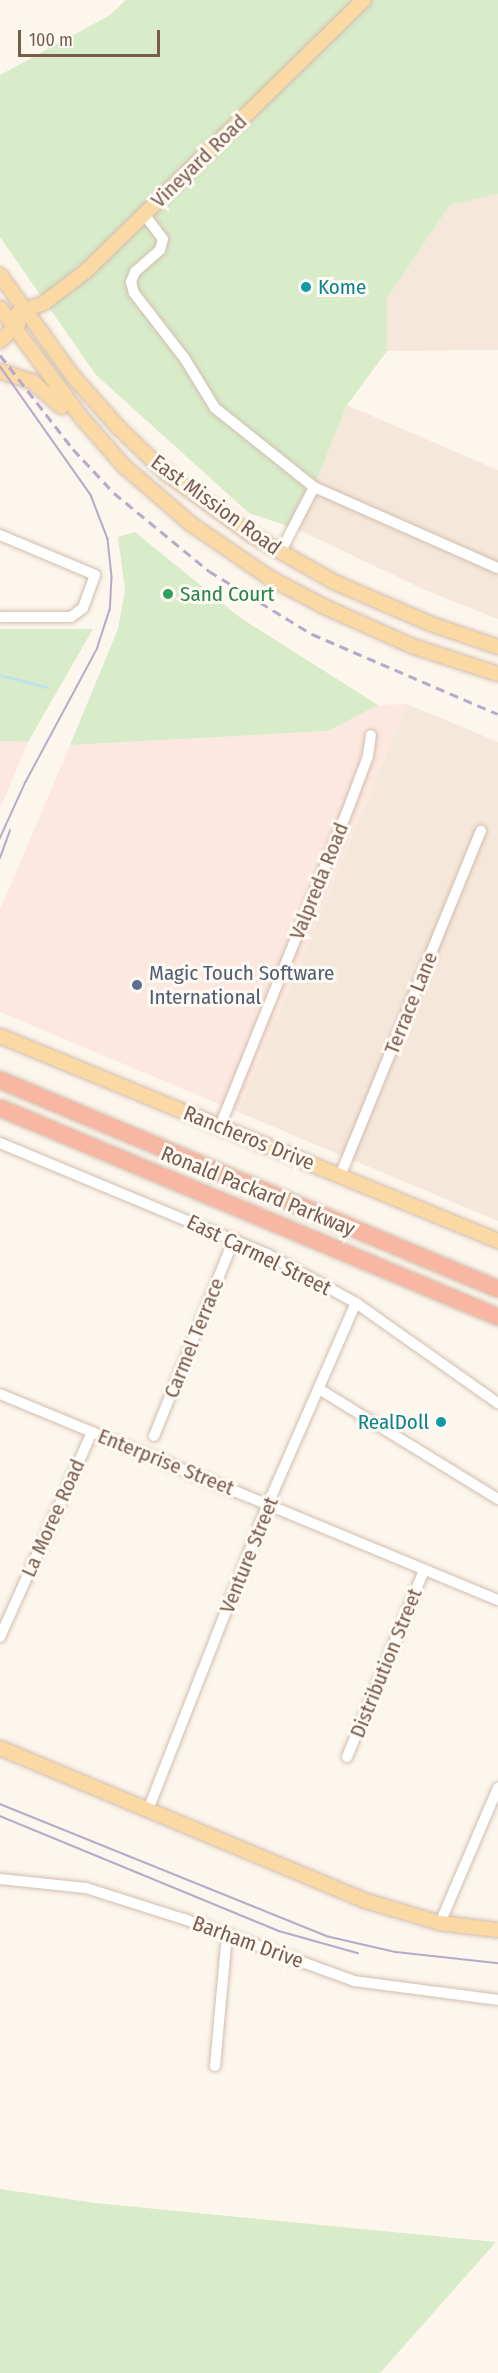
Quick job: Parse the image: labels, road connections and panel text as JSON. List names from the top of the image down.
{
  "streets": {
    "highway": ["Ronald Packard Parkway"],
    "main road": ["Vineyard Road", "East Mission Road", "Rancheros Drive"],
    "street": [
      "Valpreda Road",
      "Terrace Lane",
      "East Carmel Street",
      "Carmel Terrace",
      "Enterprise Street",
      "La Moree Road",
      "Venture Street",
      "Distribution Street",
      "Barham Drive"
    ]
  },
  "crossings": [
    ["Vineyard Road", "East Mission Road"],
    ["Valpreda Road", "Rancheros Drive"],
    ["Terrace Lane", "Rancheros Drive"],
    ["East Carmel Street", "Carmel Terrace"],
    ["East Carmel Street", "Venture Street"],
    ["Enterprise Street", "La Moree Road"],
    ["Enterprise Street", "Venture Street"],
    ["Enterprise Street", "Distribution Street"]
  ],
  "places": [
    "Kome",
    "Sand Court",
    "Magic Touch Software International",
    "RealDoll"
  ],
  "scale_bar": "100 m"
}
